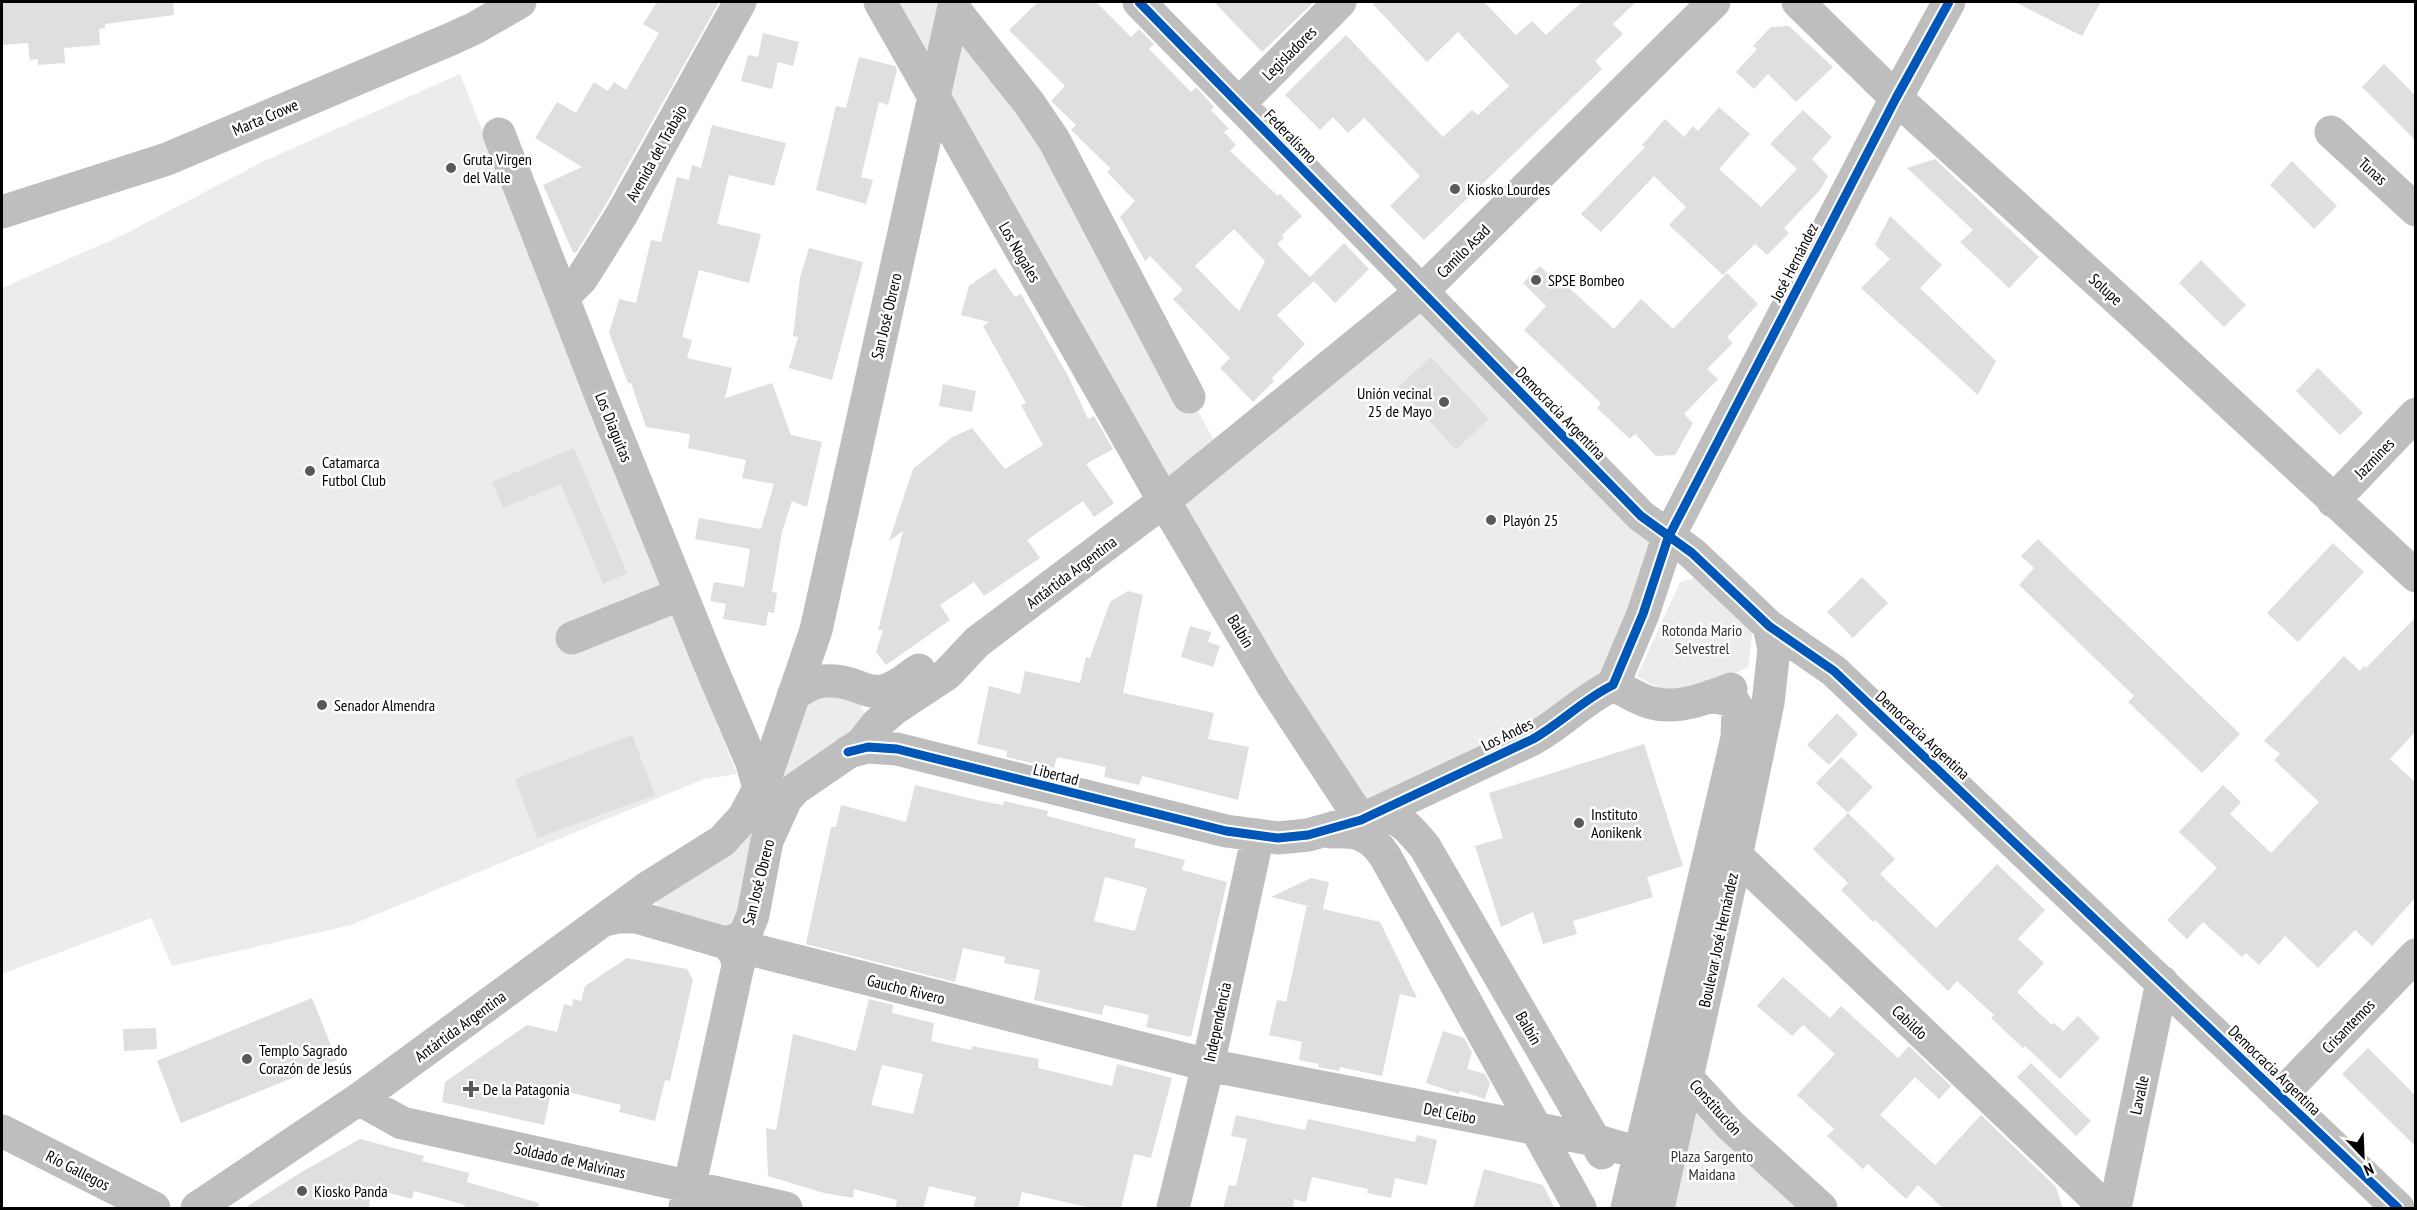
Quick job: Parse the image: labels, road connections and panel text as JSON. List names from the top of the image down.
{
  "streets": {
    "street": [
      "Legisladores",
      "Marta Crowe",
      "Federalismo",
      "Avenida del Trabajo",
      "Tunas",
      "Camilo Asad",
      "Los Nogales",
      "José Hernández",
      "Solupe",
      "San José Obrero",
      "Democracia Argentina",
      "Los Diaguitas",
      "Jazmines",
      "Antártida Argentina",
      "Balbín",
      "Los Andes",
      "Libertad",
      "Boulevar José Hernández",
      "Gaucho Rivero",
      "Independencia",
      "Cabildo",
      "Crisantemos",
      "Lavalle",
      "Constitución",
      "Del Ceibo",
      "Soldado de Malvinas",
      "Río Gallegos"
    ]
  },
  "crossings": [
    ["Legisladores", "Federalismo"],
    ["Federalismo", "Camilo Asad"],
    ["Federalismo", "Democracia Argentina"],
    ["Avenida del Trabajo", "Los Diaguitas"],
    ["Camilo Asad", "Los Nogales"],
    ["Camilo Asad", "Democracia Argentina"],
    ["Camilo Asad", "Antártida Argentina"],
    ["Camilo Asad", "Balbín"],
    ["Los Nogales", "San José Obrero"],
    ["Los Nogales", "Antártida Argentina"],
    ["Los Nogales", "Balbín"],
    ["José Hernández", "Solupe"],
    ["José Hernández", "Democracia Argentina"],
    ["Solupe", "Jazmines"],
    ["San José Obrero", "Los Diaguitas"],
    ["San José Obrero", "Antártida Argentina"],
    ["San José Obrero", "Libertad"],
    ["San José Obrero", "Gaucho Rivero"],
    ["San José Obrero", "Soldado de Malvinas"],
    ["Democracia Argentina", "Boulevar José Hernández"],
    ["Democracia Argentina", "Crisantemos"],
    ["Democracia Argentina", "Lavalle"],
    ["Los Diaguitas", "Antártida Argentina"],
    ["Antártida Argentina", "Balbín"],
    ["Antártida Argentina", "Gaucho Rivero"],
    ["Antártida Argentina", "Soldado de Malvinas"],
    ["Balbín", "Los Andes"],
    ["Balbín", "Boulevar José Hernández"],
    ["Balbín", "Del Ceibo"],
    ["Los Andes", "Libertad"],
    ["Los Andes", "Independencia"],
    ["Libertad", "Independencia"],
    ["Boulevar José Hernández", "Cabildo"],
    ["Boulevar José Hernández", "Constitución"],
    ["Boulevar José Hernández", "Del Ceibo"],
    ["Gaucho Rivero", "Independencia"],
    ["Gaucho Rivero", "Del Ceibo"],
    ["Independencia", "Del Ceibo"]
  ],
  "parks": ["Rotonda Mario Selvestrel", "Plaza Sargento Maidana"],
  "places": {
    "other": [
      "Gruta Virgen del Valle",
      "Kiosko Lourdes",
      "SPSE Bombeo",
      "Unión vecinal 25 de Mayo",
      "Catamarca Futbol Club",
      "Playón 25",
      "Senador Almendra",
      "Instituto Aonikenk",
      "Templo Sagrado Corazón de Jesús",
      "Kiosko Panda"
    ],
    "health": ["De la Patagonia"]
  },
  "north": "bottom right"
}
